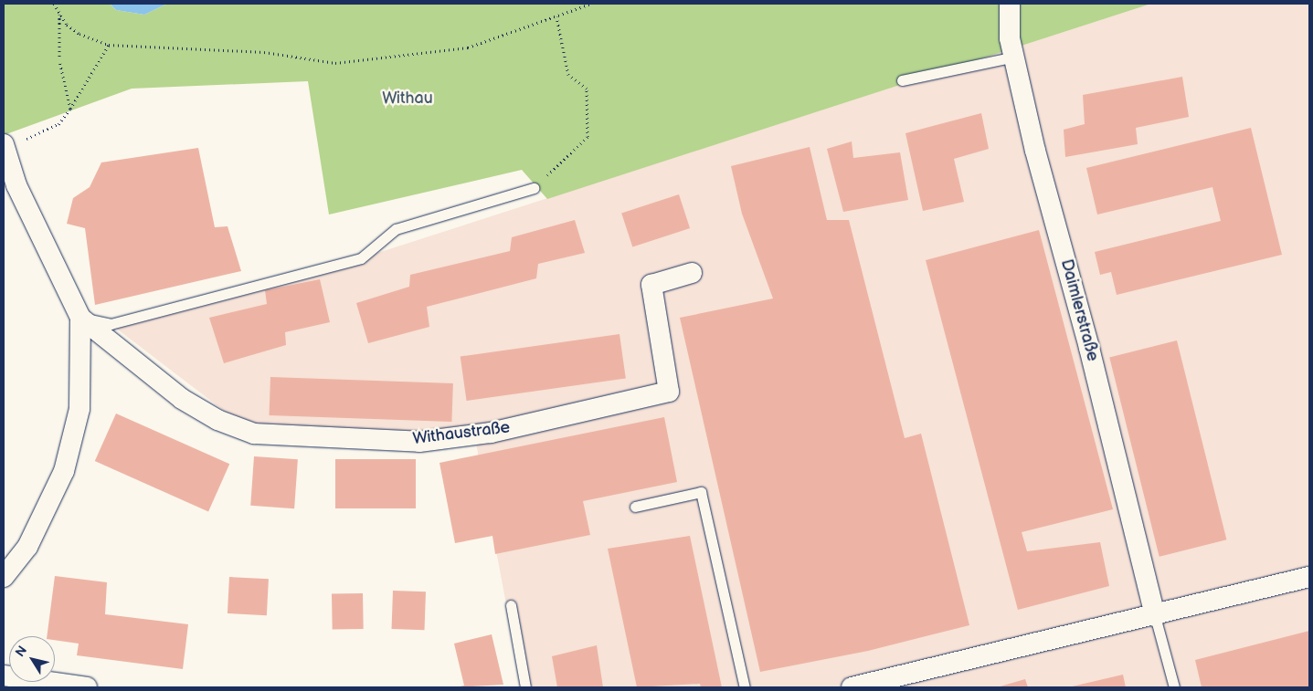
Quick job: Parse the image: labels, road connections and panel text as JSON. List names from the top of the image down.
{
  "streets": {
    "street": ["Daimlerstraße", "Withaustraße"]
  },
  "parks": ["Withau"],
  "north": "top left"
}
